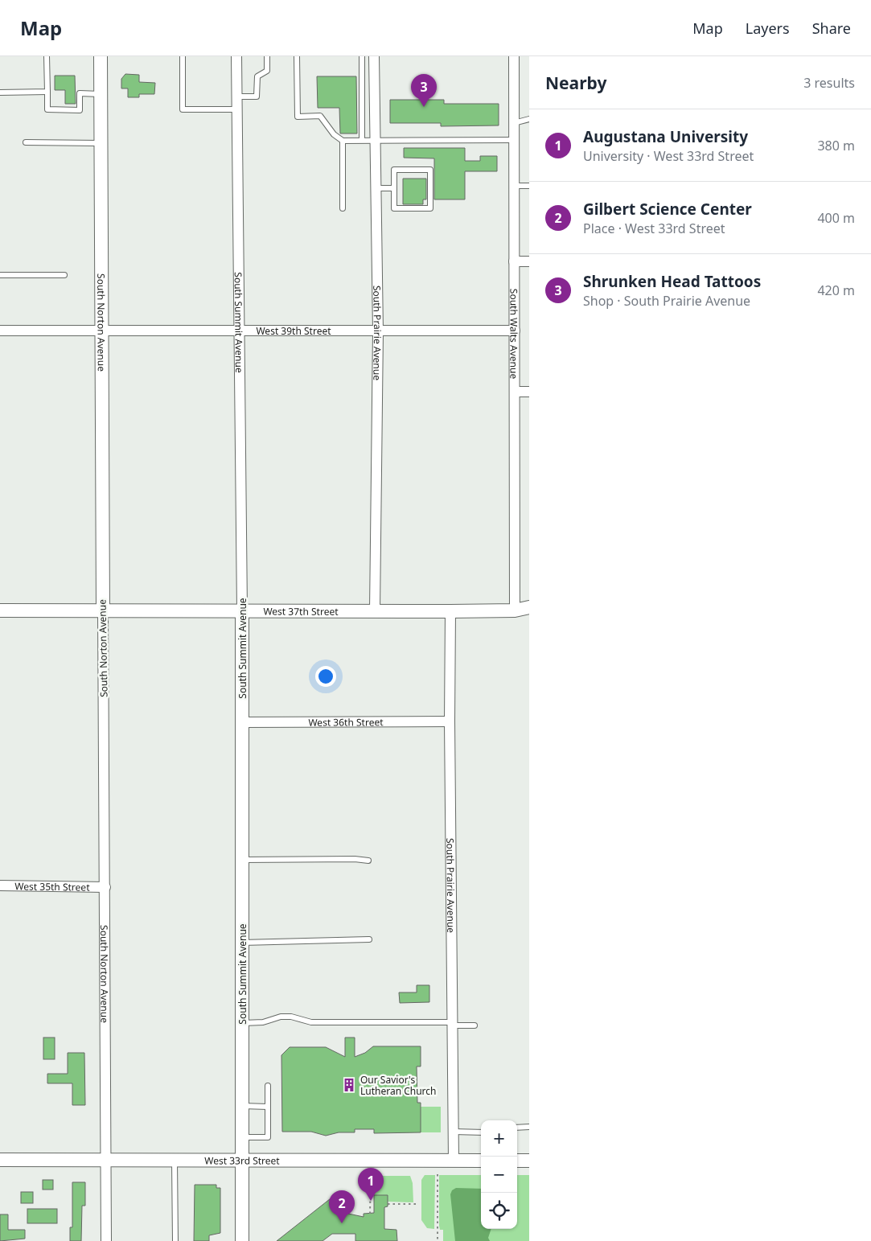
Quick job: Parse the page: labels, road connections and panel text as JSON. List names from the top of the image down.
{
  "streets": {
    "street": [
      "South Norton Avenue",
      "South Summit Avenue",
      "West 39th Street",
      "South Prairie Avenue",
      "South Walts Avenue",
      "West 37th Street",
      "West 36th Street",
      "West 35th Street",
      "West 33rd Street"
    ]
  },
  "crossings": [
    ["South Norton Avenue", "West 39th Street"],
    ["South Norton Avenue", "West 37th Street"],
    ["South Norton Avenue", "West 35th Street"],
    ["South Norton Avenue", "West 33rd Street"],
    ["South Summit Avenue", "West 39th Street"],
    ["South Summit Avenue", "West 37th Street"],
    ["South Summit Avenue", "West 36th Street"],
    ["South Summit Avenue", "West 33rd Street"],
    ["West 39th Street", "South Prairie Avenue"],
    ["West 39th Street", "South Walts Avenue"],
    ["South Prairie Avenue", "West 37th Street"],
    ["South Prairie Avenue", "West 36th Street"],
    ["South Prairie Avenue", "West 33rd Street"],
    ["South Walts Avenue", "West 37th Street"]
  ],
  "places": {
    "building": ["Our Savior's Lutheran Church"]
  },
  "page": {
    "header": "Map",
    "nav": ["Map", "Layers", "Share"],
    "heading": ["Nearby", "3 results"],
    "pins": ["3", "1", "2"],
    "list": [
      {
        "mark": "1",
        "name": "Augustana University",
        "note": "University · West 33rd Street",
        "value": "380 m"
      },
      {
        "mark": "2",
        "name": "Gilbert Science Center",
        "note": "Place · West 33rd Street",
        "value": "400 m"
      },
      {
        "mark": "3",
        "name": "Shrunken Head Tattoos",
        "note": "Shop · South Prairie Avenue",
        "value": "420 m"
      }
    ],
    "map_buttons": ["+", "−"]
  }
}
